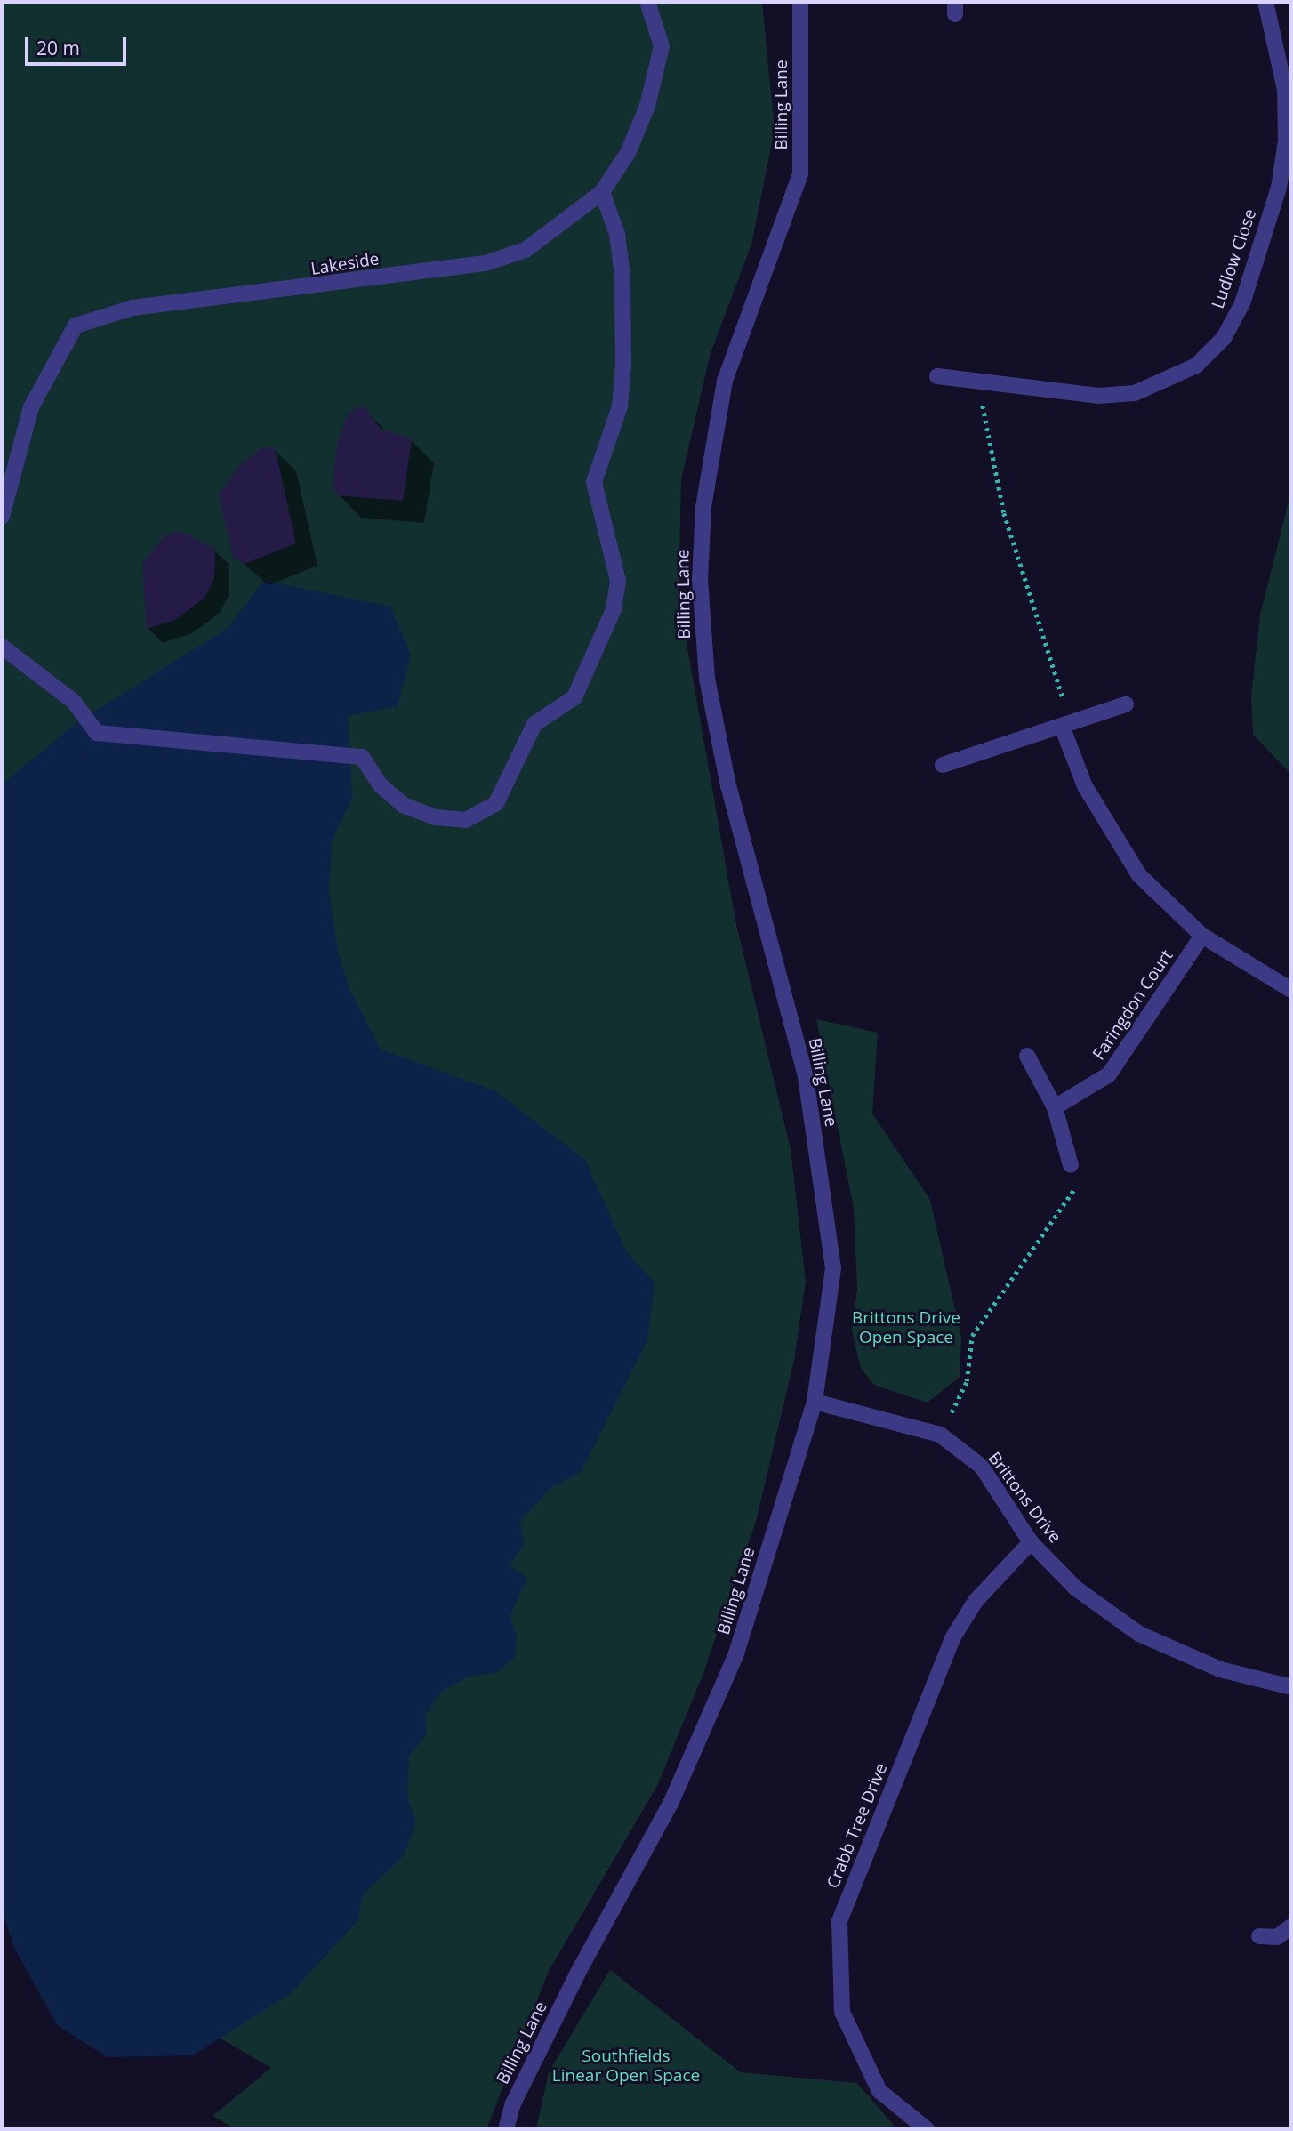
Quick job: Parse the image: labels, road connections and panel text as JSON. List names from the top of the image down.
{
  "streets": {
    "street": [
      "Billing Lane",
      "Ludlow Close",
      "Lakeside",
      "Faringdon Court",
      "Brittons Drive",
      "Crabb Tree Drive"
    ]
  },
  "crossings": [
    ["Billing Lane", "Brittons Drive"],
    ["Brittons Drive", "Crabb Tree Drive"]
  ],
  "parks": ["Brittons Drive Open Space", "Southfields Linear Open Space"],
  "scale_bar": "20 m"
}
